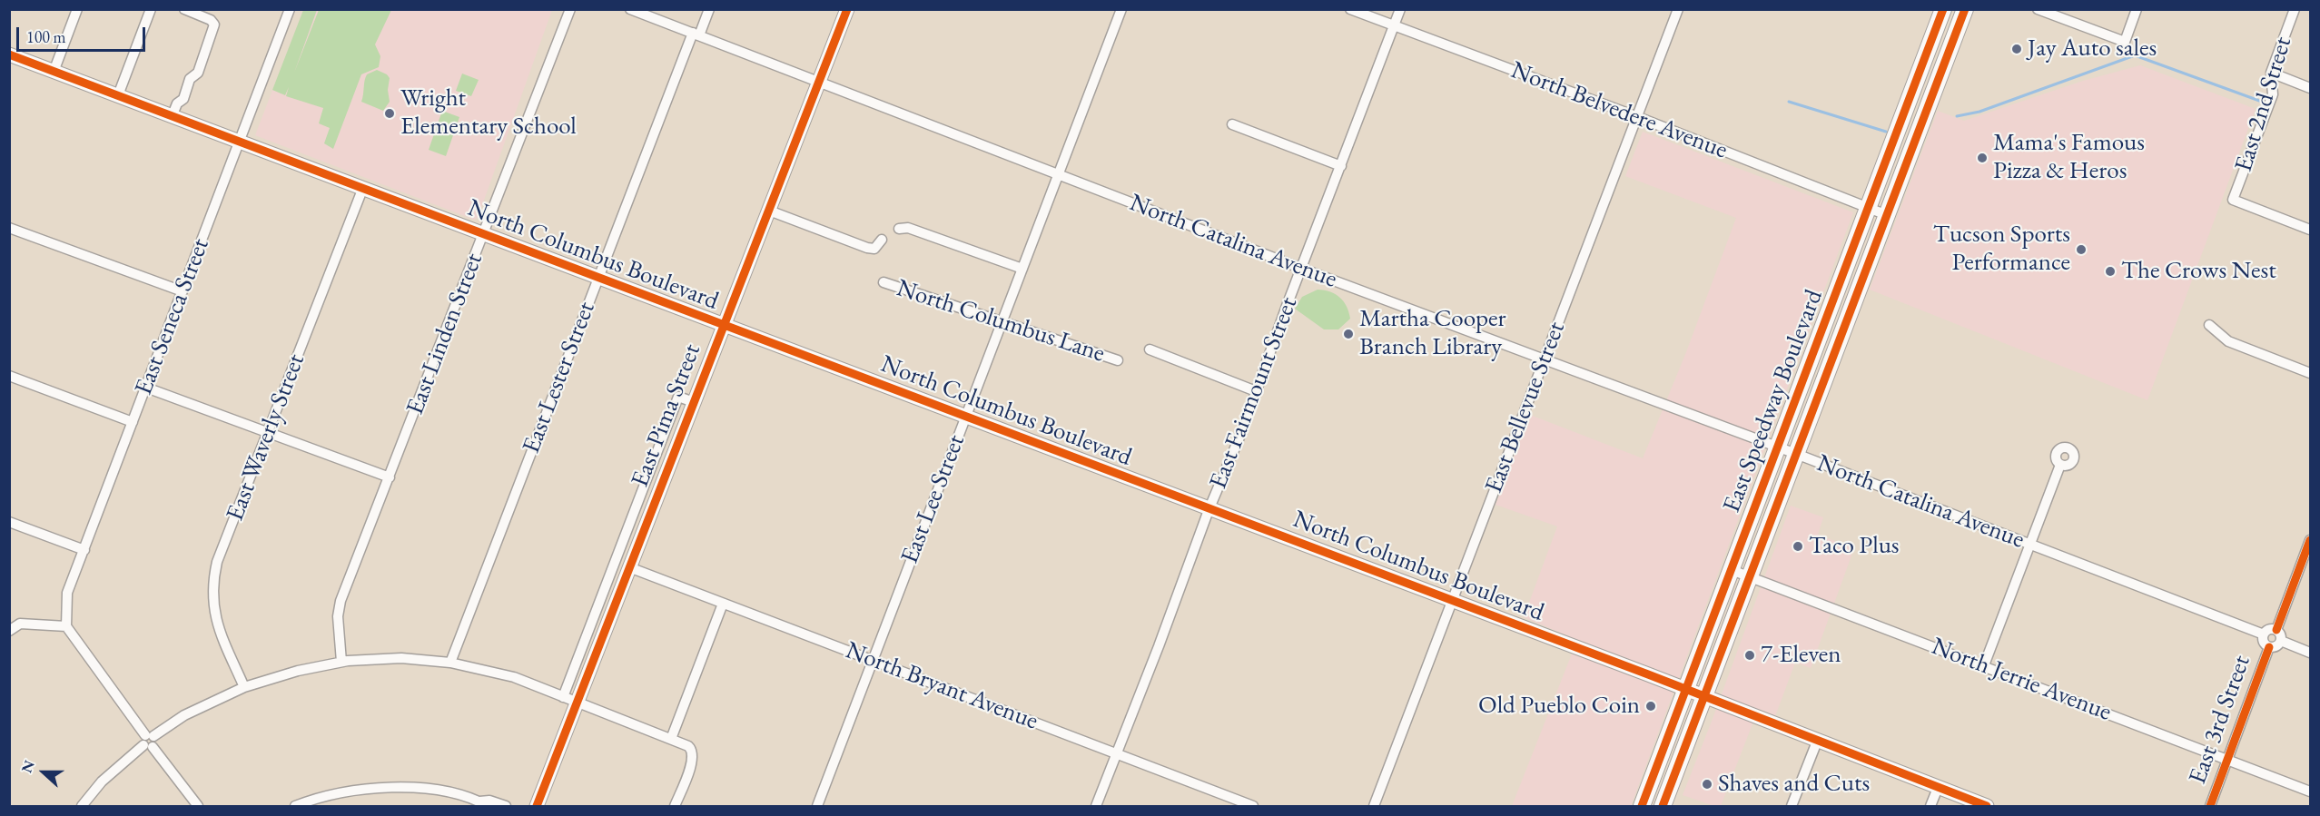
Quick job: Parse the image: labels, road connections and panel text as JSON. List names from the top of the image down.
{
  "streets": {
    "main road": ["East Speedway Boulevard"],
    "street": [
      "East 2nd Street",
      "North Belvedere Avenue",
      "North Catalina Avenue",
      "North Columbus Boulevard",
      "East Seneca Street",
      "North Columbus Lane",
      "East Linden Street",
      "East Lester Street",
      "East Fairmount Street",
      "East Bellevue Street",
      "East Pima Street",
      "East Waverly Street",
      "East Lee Street",
      "North Jerrie Avenue",
      "North Bryant Avenue",
      "East 3rd Street"
    ]
  },
  "crossings": [
    ["North Belvedere Avenue", "East Fairmount Street"],
    ["North Belvedere Avenue", "East Speedway Boulevard"],
    ["North Belvedere Avenue", "East Bellevue Street"],
    ["North Catalina Avenue", "East Lester Street"],
    ["North Catalina Avenue", "East Fairmount Street"],
    ["North Catalina Avenue", "East Speedway Boulevard"],
    ["North Catalina Avenue", "East Bellevue Street"],
    ["North Catalina Avenue", "East Pima Street"],
    ["North Catalina Avenue", "East Lee Street"],
    ["North Catalina Avenue", "East 3rd Street"],
    ["North Columbus Boulevard", "East Seneca Street"],
    ["North Columbus Boulevard", "East Linden Street"],
    ["North Columbus Boulevard", "East Lester Street"],
    ["North Columbus Boulevard", "East Fairmount Street"],
    ["North Columbus Boulevard", "East Speedway Boulevard"],
    ["North Columbus Boulevard", "East Bellevue Street"],
    ["North Columbus Boulevard", "East Pima Street"],
    ["North Columbus Boulevard", "East Waverly Street"],
    ["North Columbus Boulevard", "East Lee Street"],
    ["North Columbus Lane", "East Lee Street"],
    ["East Fairmount Street", "North Bryant Avenue"],
    ["East Speedway Boulevard", "North Jerrie Avenue"],
    ["East Pima Street", "North Bryant Avenue"],
    ["East Lee Street", "North Bryant Avenue"],
    ["North Jerrie Avenue", "East 3rd Street"]
  ],
  "places": [
    "Jay Auto sales",
    "Wright Elementary School",
    "Mama's Famous Pizza & Heros",
    "Tucson Sports Performance",
    "The Crows Nest",
    "Martha Cooper Branch Library",
    "Taco Plus",
    "7-Eleven",
    "Old Pueblo Coin",
    "Shaves and Cuts"
  ],
  "scale_bar": "100 m",
  "north": "left"
}
